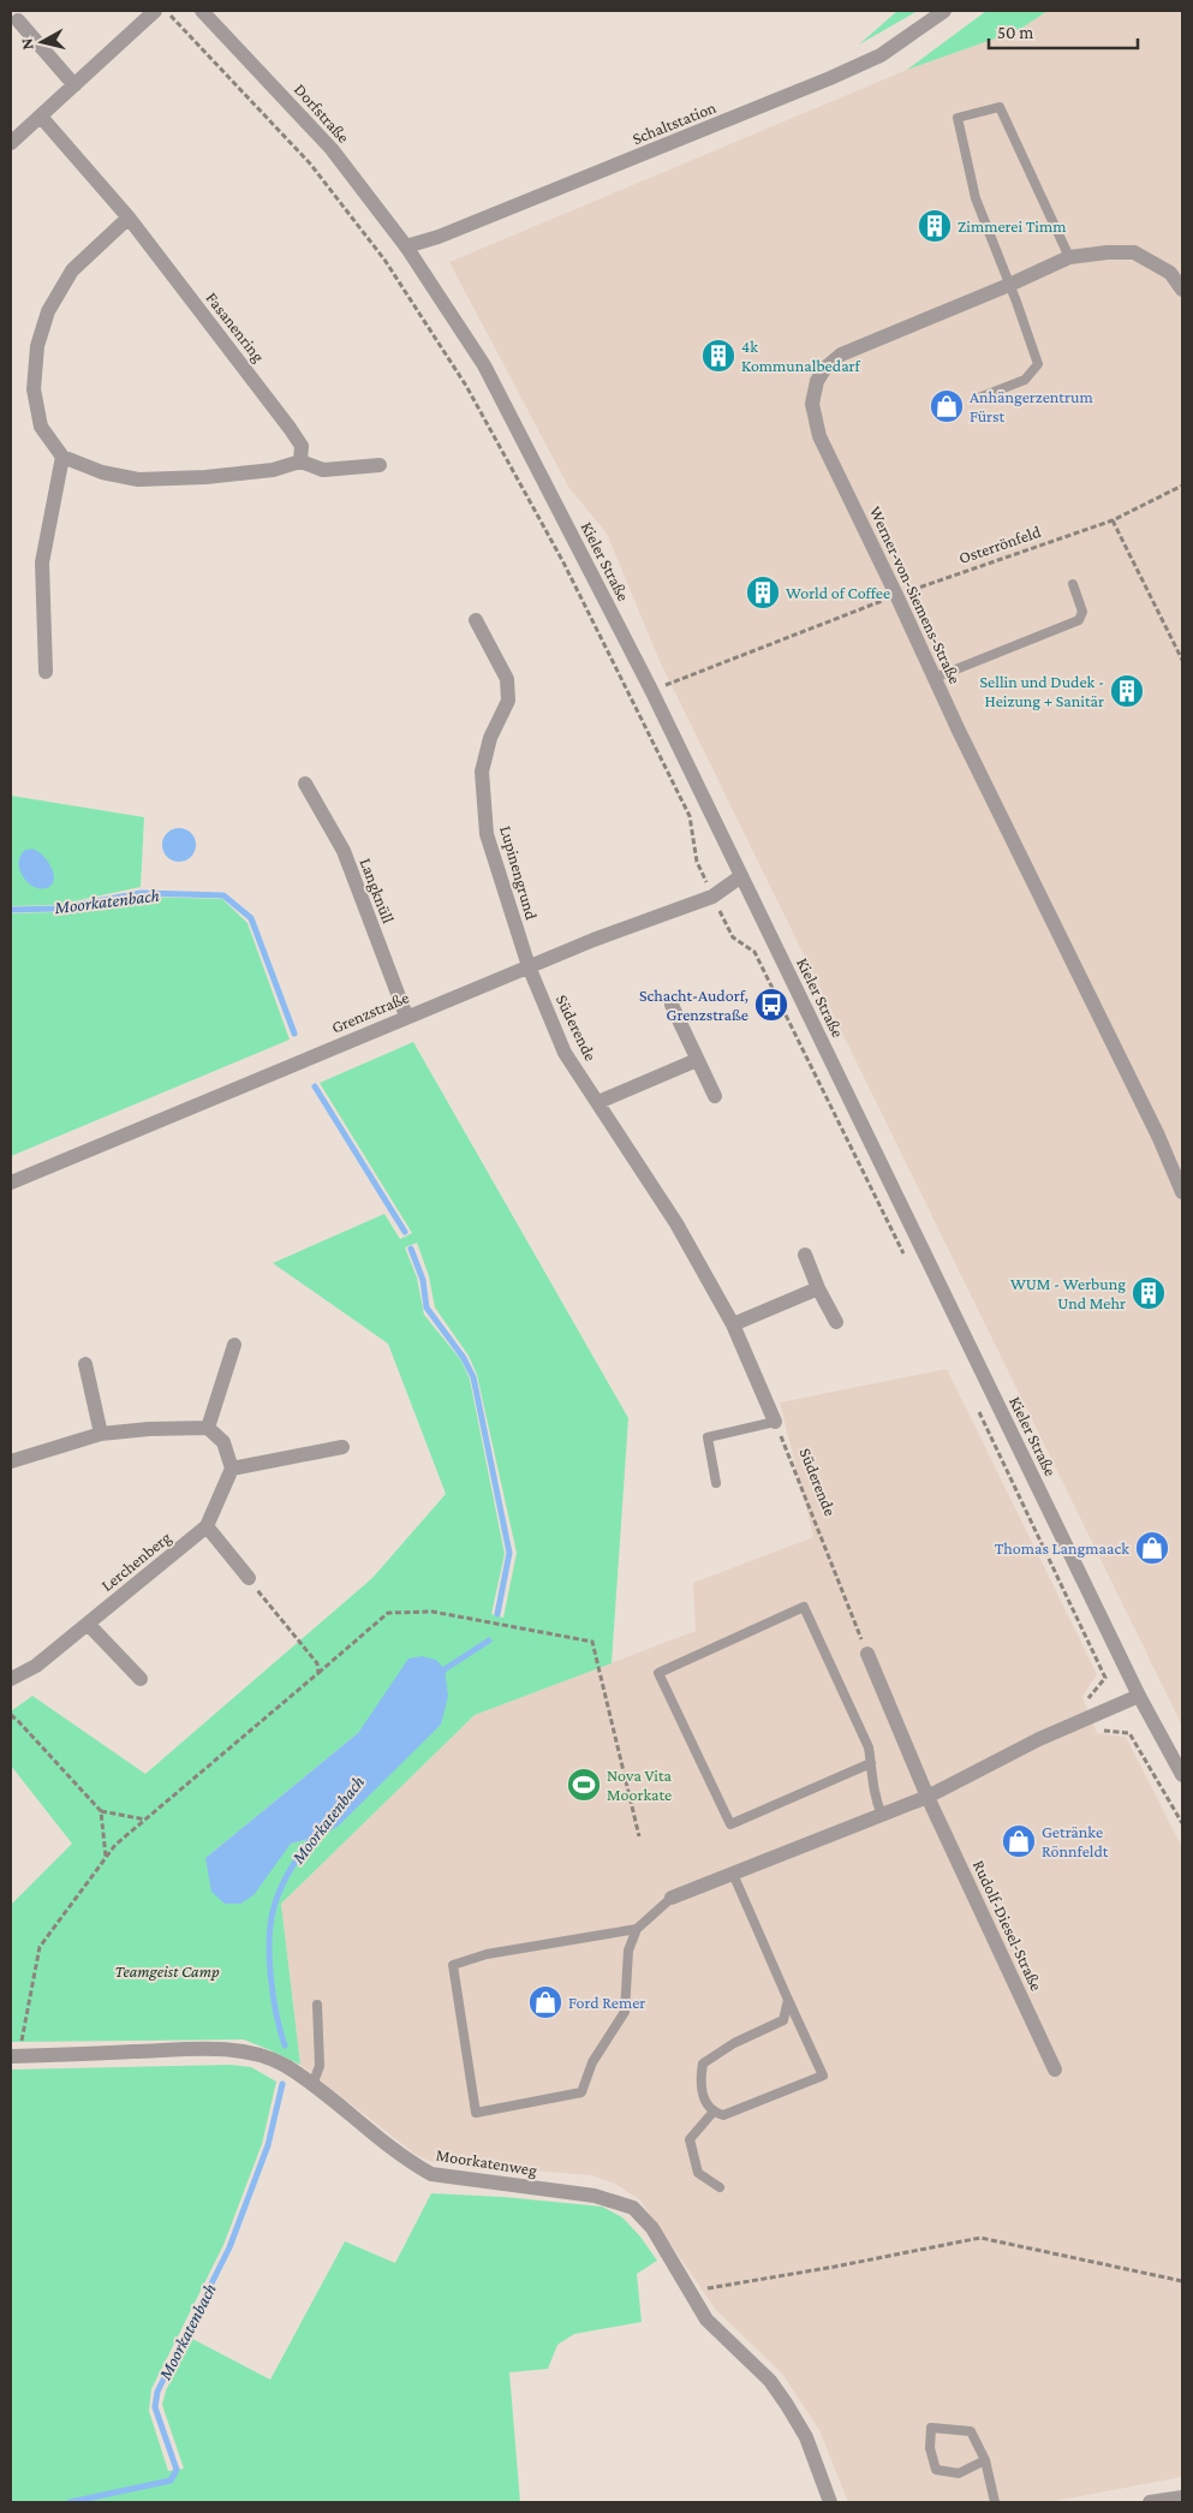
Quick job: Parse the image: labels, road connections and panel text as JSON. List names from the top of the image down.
{
  "streets": {
    "street": [
      "Dorfstraße",
      "Schaltstation",
      "Fasanenring",
      "Kieler Straße",
      "Werner-von-Siemens-Straße",
      "Lupinengrund",
      "Langknüll",
      "Grenzstraße",
      "Süderende",
      "Lerchenberg",
      "Rudolf-Diesel-Straße",
      "Moorkatenweg"
    ],
    "path": ["Osterrönfeld"]
  },
  "crossings": [
    ["Dorfstraße", "Schaltstation"],
    ["Dorfstraße", "Kieler Straße"],
    ["Schaltstation", "Kieler Straße"],
    ["Osterrönfeld", "Kieler Straße"],
    ["Osterrönfeld", "Werner-von-Siemens-Straße"],
    ["Kieler Straße", "Grenzstraße"],
    ["Lupinengrund", "Grenzstraße"],
    ["Lupinengrund", "Süderende"],
    ["Langknüll", "Grenzstraße"],
    ["Grenzstraße", "Süderende"],
    ["Süderende", "Rudolf-Diesel-Straße"]
  ],
  "water": ["Moorkatenbach"],
  "parks": ["Teamgeist Camp"],
  "places": {
    "building": [
      "Zimmerei Timm",
      "4k Kommunalbedarf",
      "World of Coffee",
      "Sellin und Dudek - Heizung + Sanitär",
      "WUM - Werbung Und Mehr"
    ],
    "shop": [
      "Anhängerzentrum Fürst",
      "Thomas Langmaack",
      "Getränke Rönnfeldt",
      "Ford Remer"
    ],
    "bus stop": ["Schacht-Audorf, Grenzstraße"],
    "sports": ["Nova Vita Moorkate"]
  },
  "scale_bar": "50 m",
  "north": "left"
}
